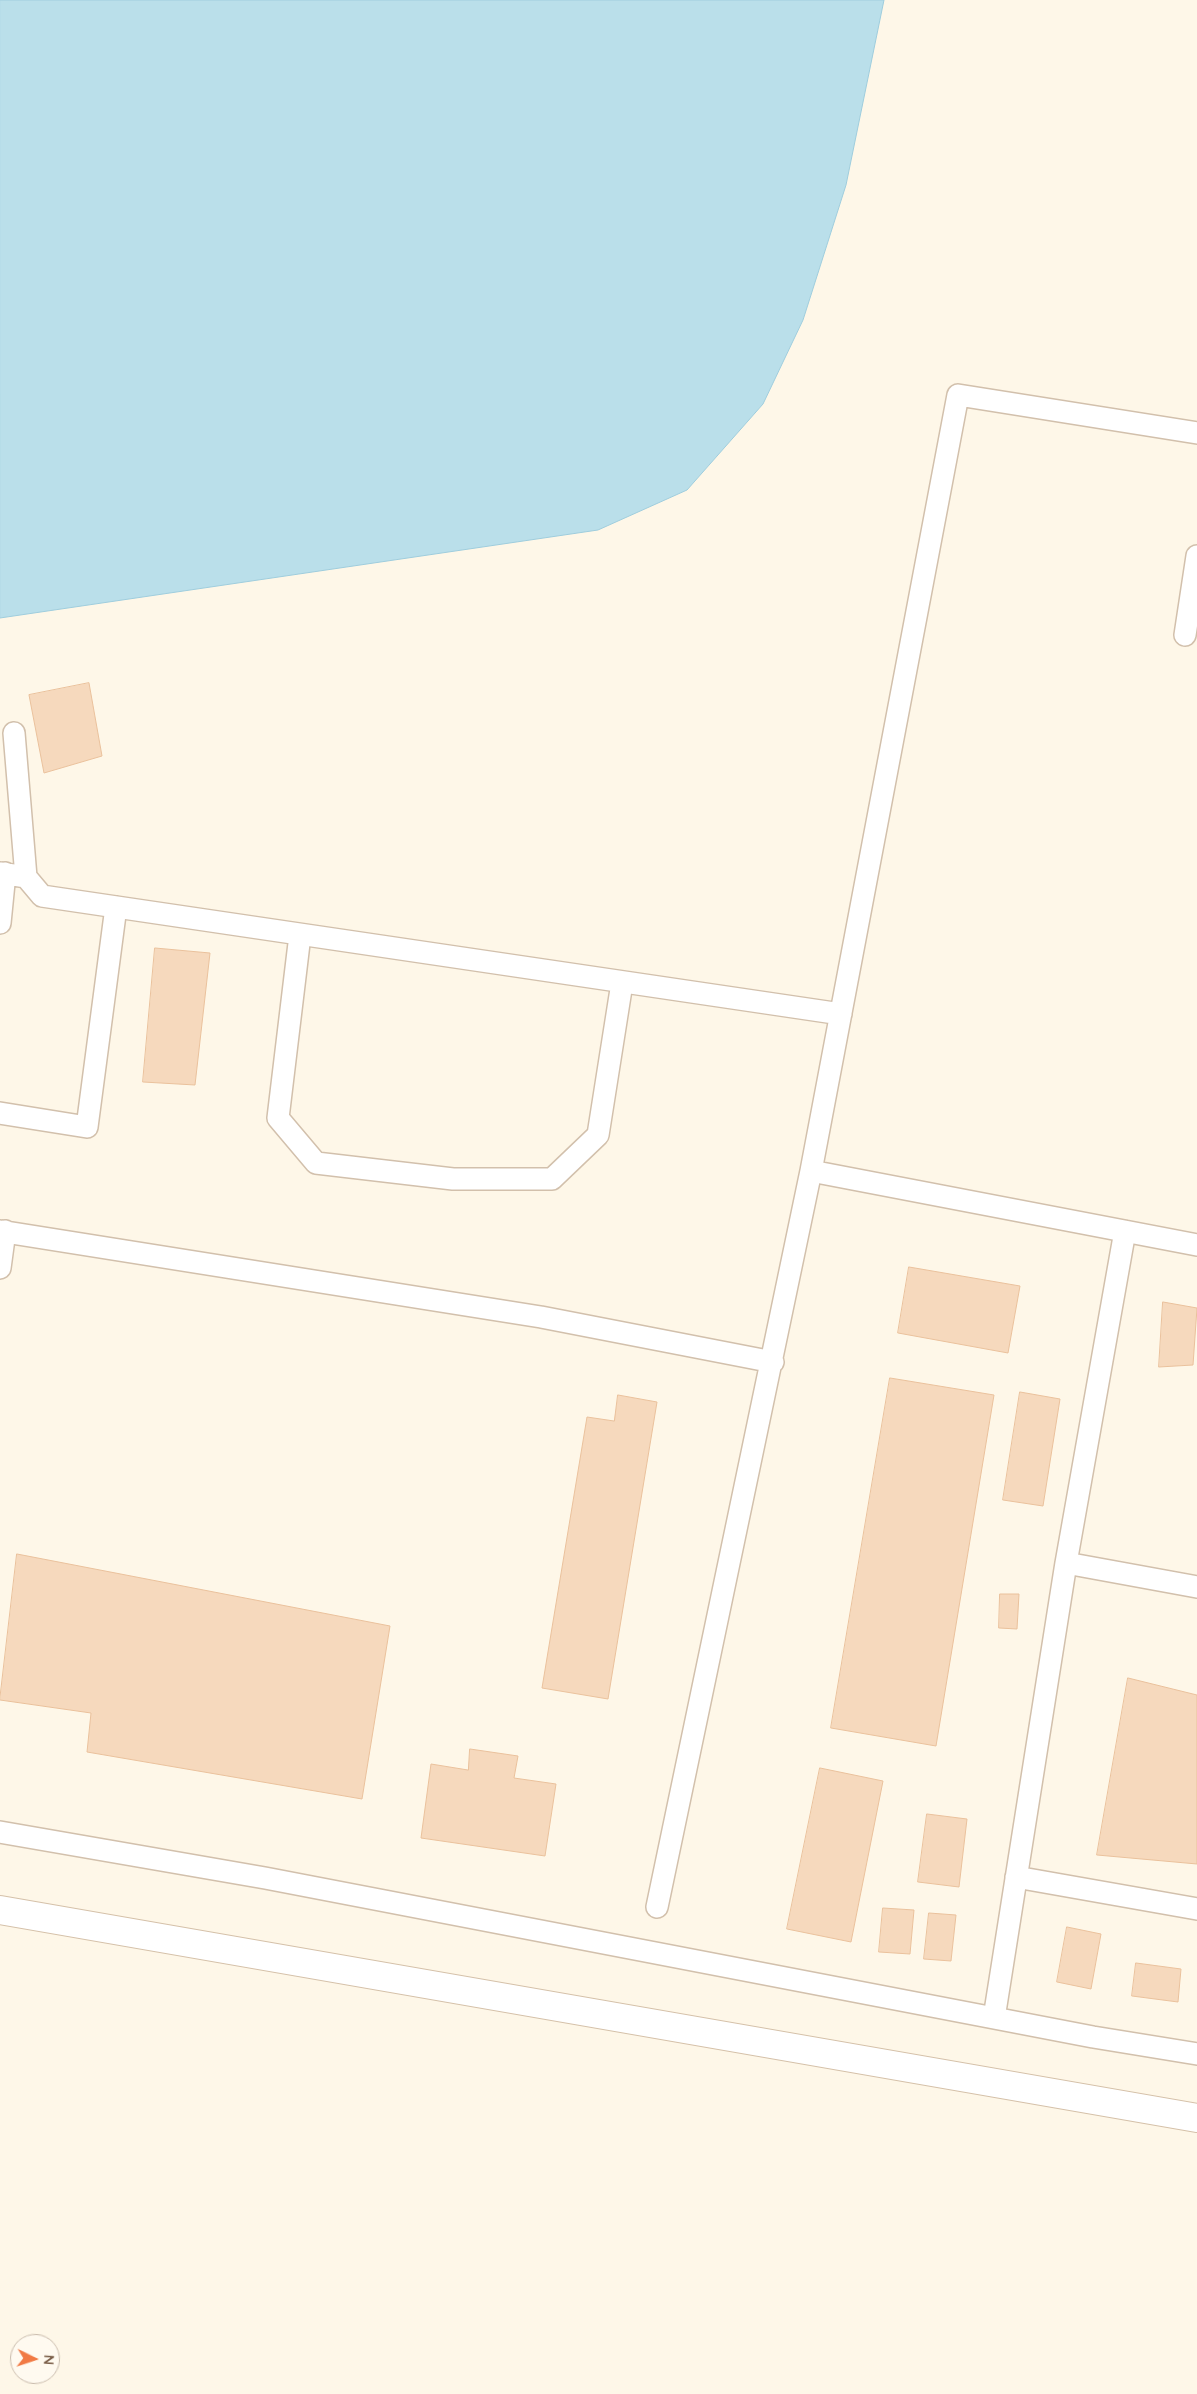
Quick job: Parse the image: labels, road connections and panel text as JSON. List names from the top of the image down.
{
  "north": "right"
}
